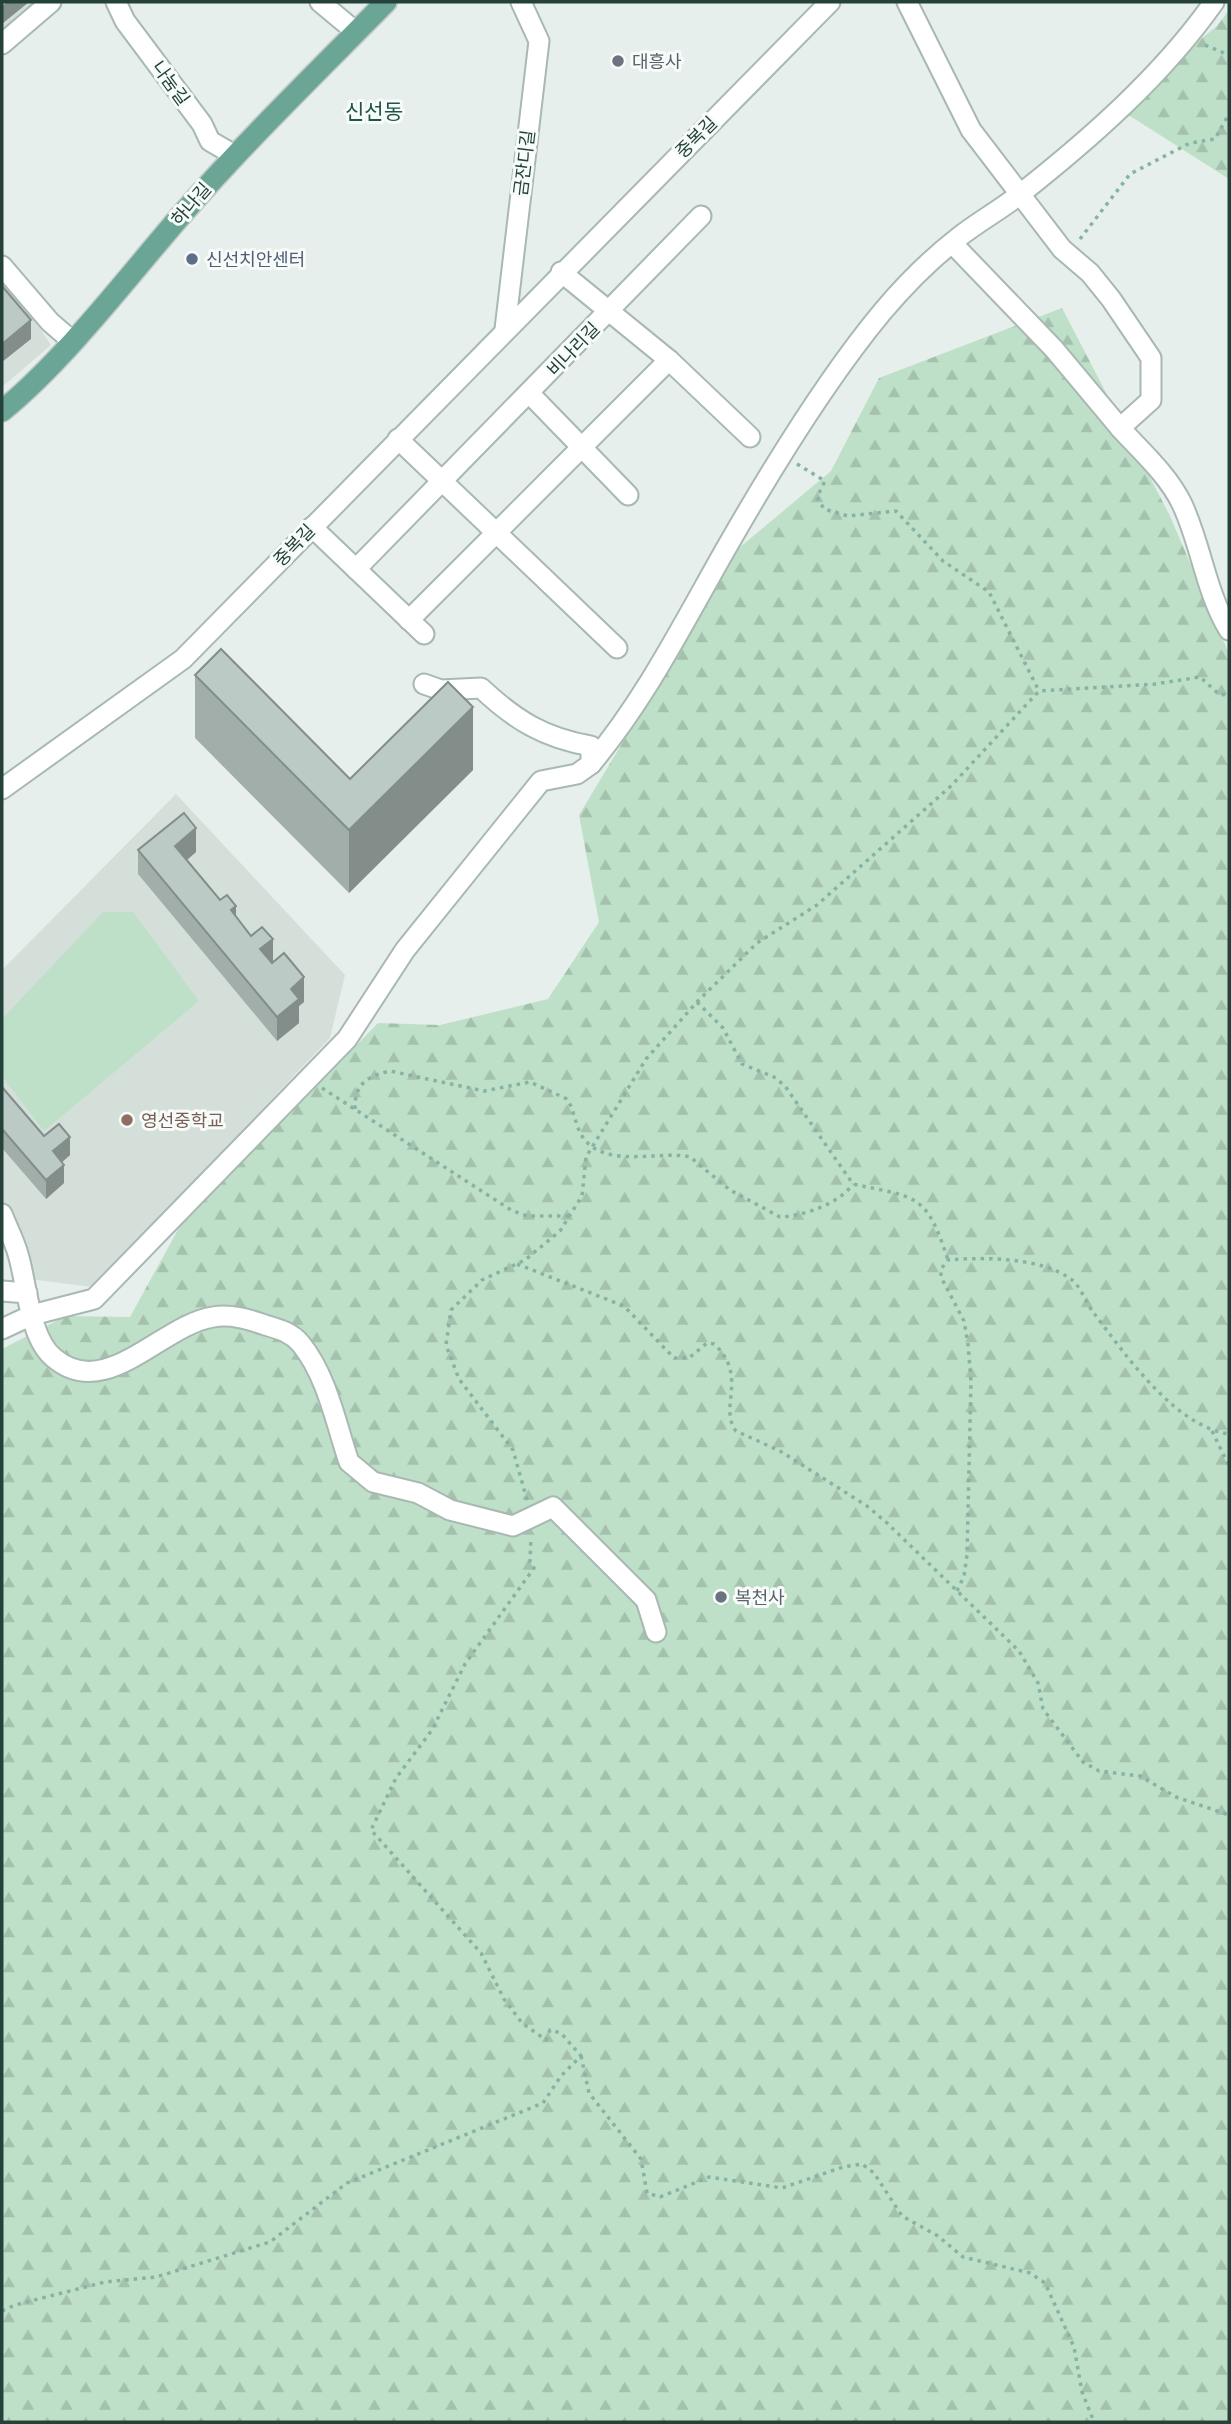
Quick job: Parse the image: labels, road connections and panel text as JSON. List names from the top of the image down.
{
  "streets": {
    "main road": ["하나길"],
    "street": [
      "나눔길",
      "중복길",
      "금잔디길",
      "비나리길"
    ]
  },
  "crossings": [
    ["나눔길", "하나길"],
    ["중복길", "금잔디길"]
  ],
  "districts": ["신선동"],
  "places": [
    "대흥사",
    "신선치안센터",
    "영선중학교",
    "복천사"
  ]
}
